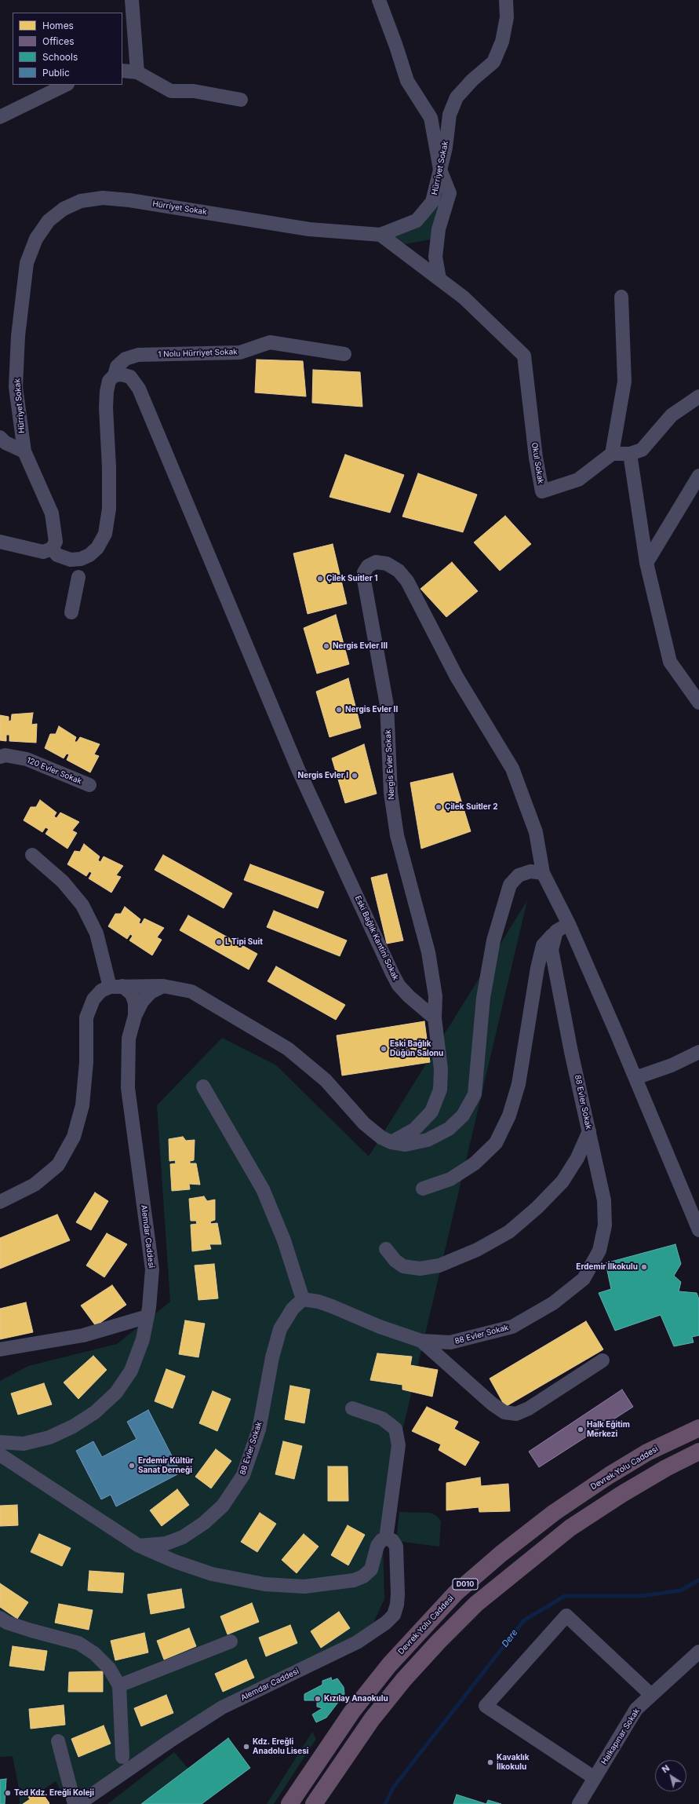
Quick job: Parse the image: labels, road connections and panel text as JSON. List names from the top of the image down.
{
  "streets": {
    "highway": ["Devrek Yolu Caddesi", "D010"],
    "street": [
      "Hürriyet Sokak",
      "1 Nolu Hürriyet Sokak",
      "Okul Sokak",
      "Nergis Evler Sokak",
      "120 Evler Sokak",
      "Eski Bağlık Kantini Sokak",
      "88 Evler Sokak",
      "Alemdar Caddesi",
      "Halkapınar Sokak"
    ]
  },
  "crossings": [
    ["Hürriyet Sokak", "1 Nolu Hürriyet Sokak"],
    ["Hürriyet Sokak", "Okul Sokak"],
    ["1 Nolu Hürriyet Sokak", "Eski Bağlık Kantini Sokak"],
    ["Nergis Evler Sokak", "Eski Bağlık Kantini Sokak"]
  ],
  "water": ["Dere"],
  "places": [
    "Çilek Suitler 1",
    "Nergis Evler III",
    "Nergis Evler II",
    "Nergis Evler I",
    "Çilek Suitler 2",
    "L Tipi Suit",
    "Eski Bağlık Düğün Salonu",
    "Erdemir İlkokulu",
    "Halk Eğitim Merkezi",
    "Erdemir Kültür Sanat Derneği",
    "Kızılay Anaokulu",
    "Kdz. Ereğli Anadolu Lisesi",
    "Kavaklık İlkokulu",
    "Ted Kdz. Ereğli Koleji"
  ],
  "legend": [
    "Homes",
    "Offices",
    "Schools",
    "Public"
  ],
  "north": "top left"
}
